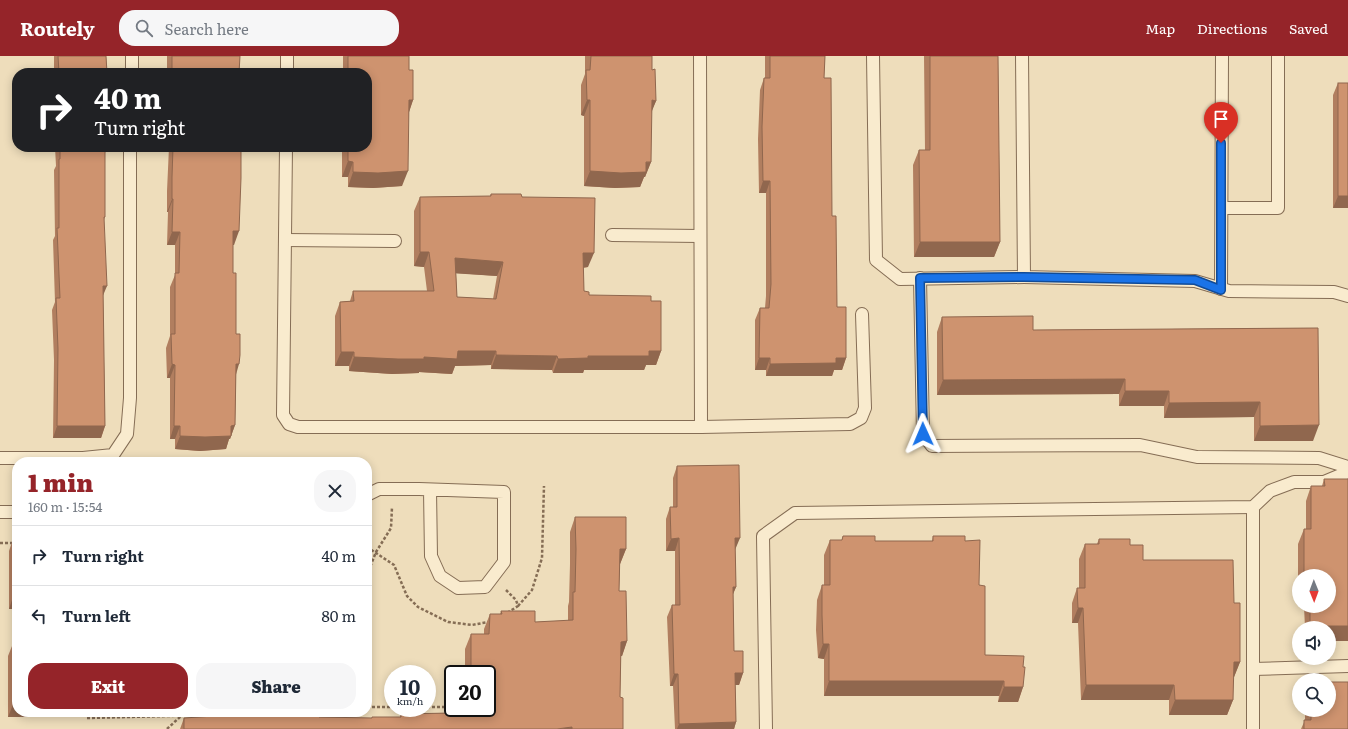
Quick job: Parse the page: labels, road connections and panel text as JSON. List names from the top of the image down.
{
  "north": "bottom",
  "page": {
    "header": "Routely",
    "search": "Search here",
    "nav": ["Map", "Directions", "Saved"],
    "turn": ["40 m", "Turn right"],
    "heading": ["1 min", "160 m · 15:54"],
    "list": [
      {
        "name": "Turn right",
        "value": "40 m"
      },
      {
        "name": "Turn left",
        "value": "80 m"
      }
    ],
    "buttons": ["Exit", "Share"],
    "speed": "10 km/h",
    "limit": "20"
  }
}
